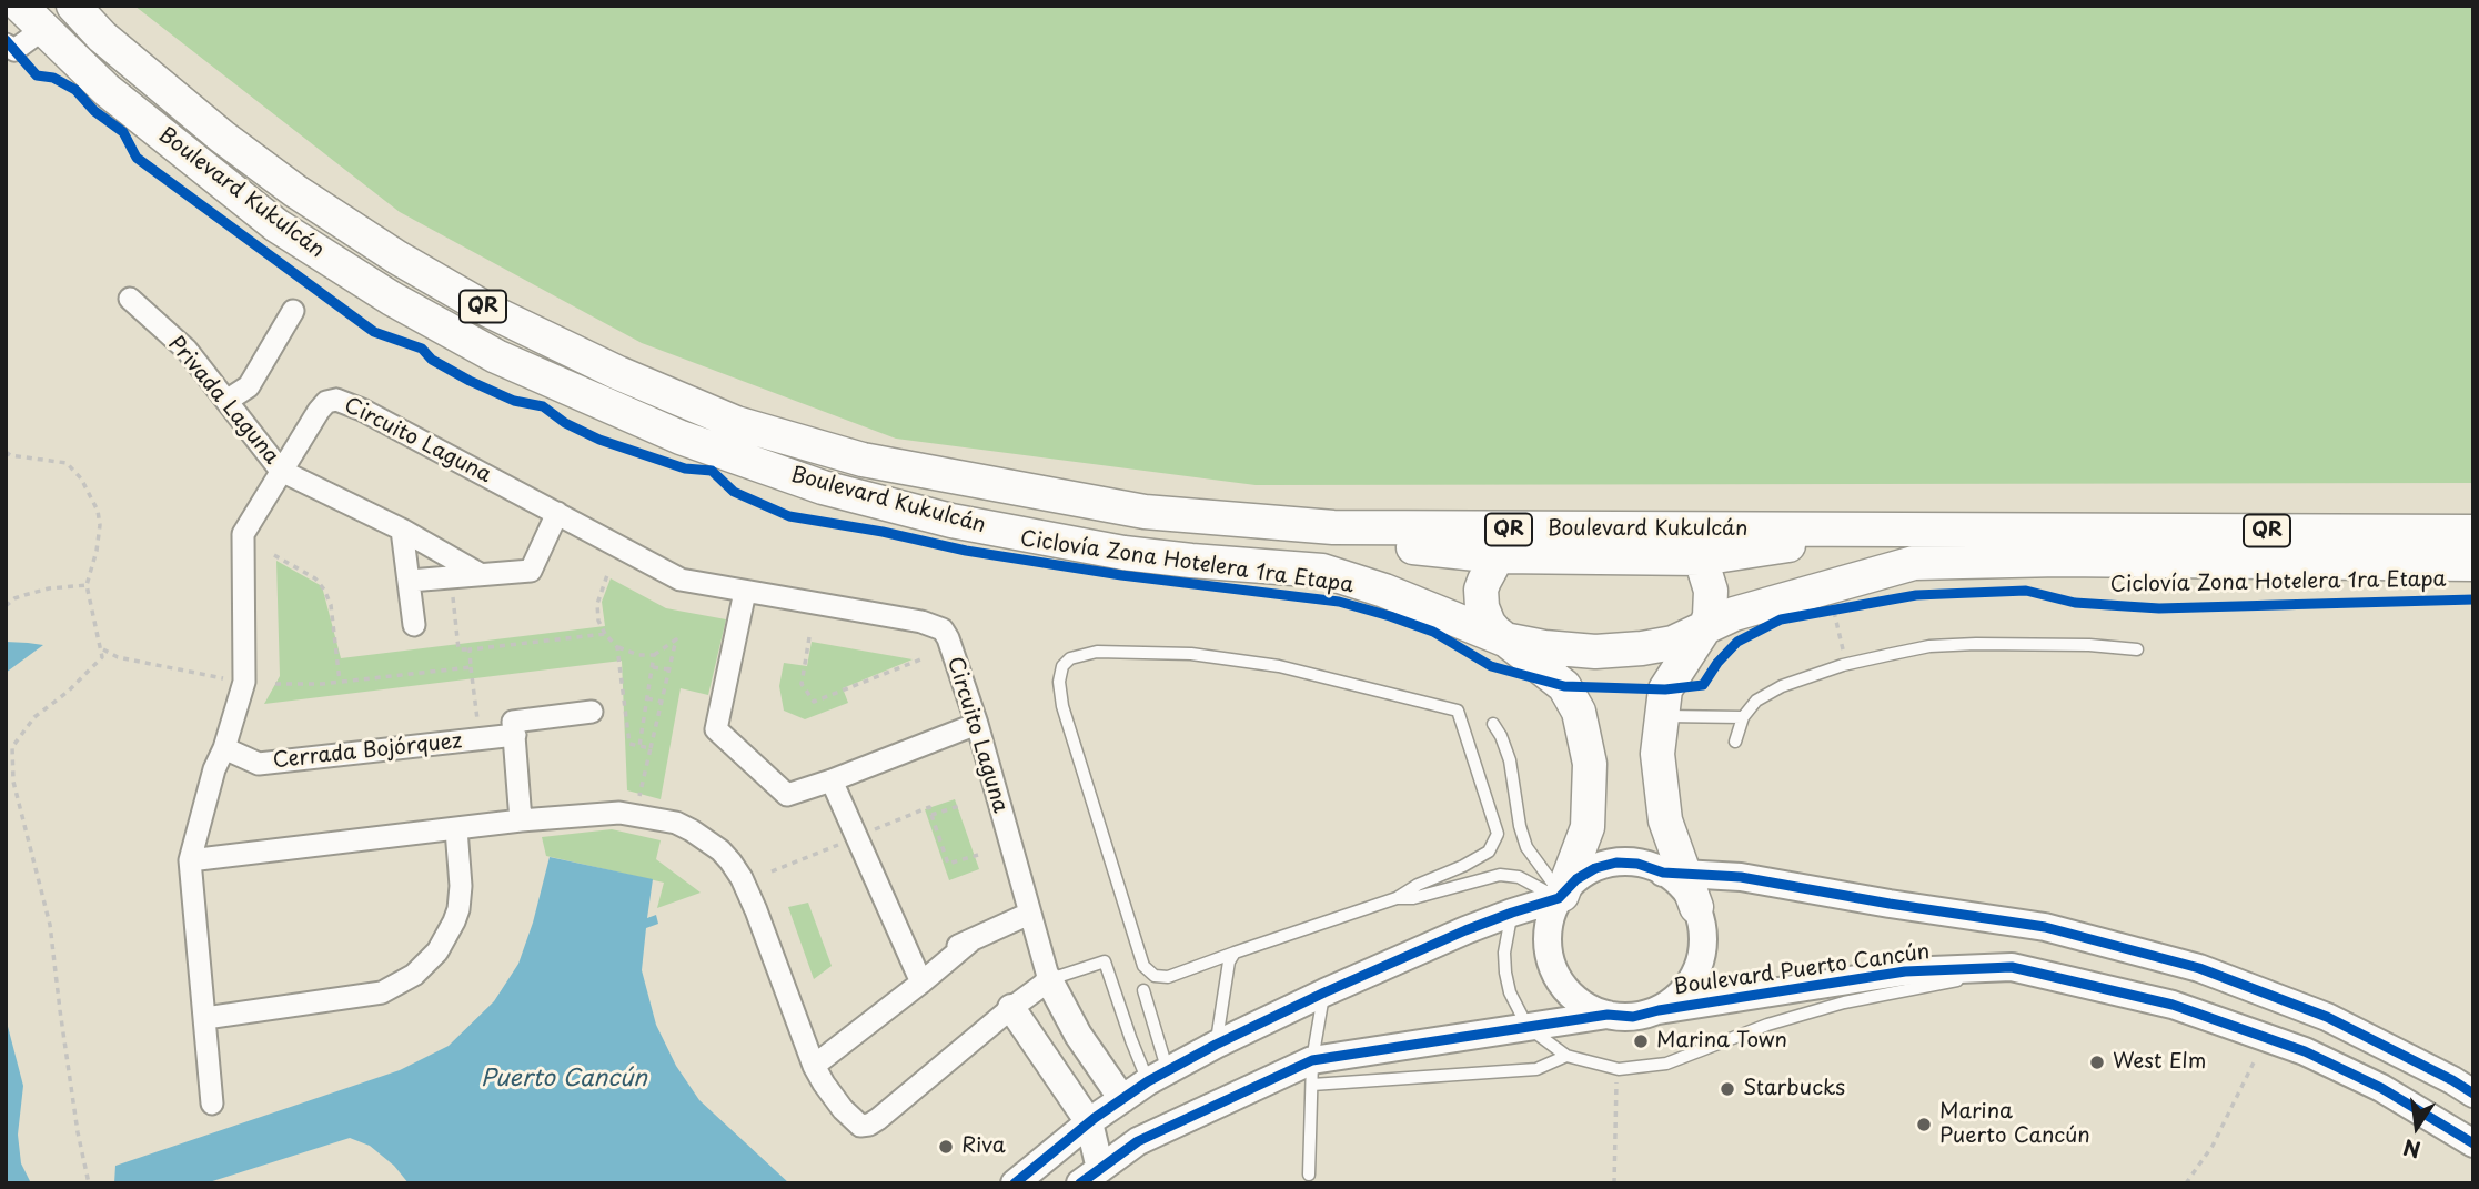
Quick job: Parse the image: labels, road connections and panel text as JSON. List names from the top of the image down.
{
  "streets": {
    "main road": ["Boulevard Kukulcán", "QR"],
    "street": [
      "Privada Laguna",
      "Circuito Laguna",
      "Cerrada Bojórquez",
      "Boulevard Puerto Cancún"
    ],
    "cycle path": ["Ciclovía Zona Hotelera 1ra Etapa"]
  },
  "crossings": [
    ["Privada Laguna", "Circuito Laguna"],
    ["Circuito Laguna", "Cerrada Bojórquez"]
  ],
  "water": ["Puerto Cancún"],
  "places": [
    "Marina Town",
    "West Elm",
    "Starbucks",
    "Marina Puerto Cancún",
    "Riva"
  ],
  "north": "bottom"
}
